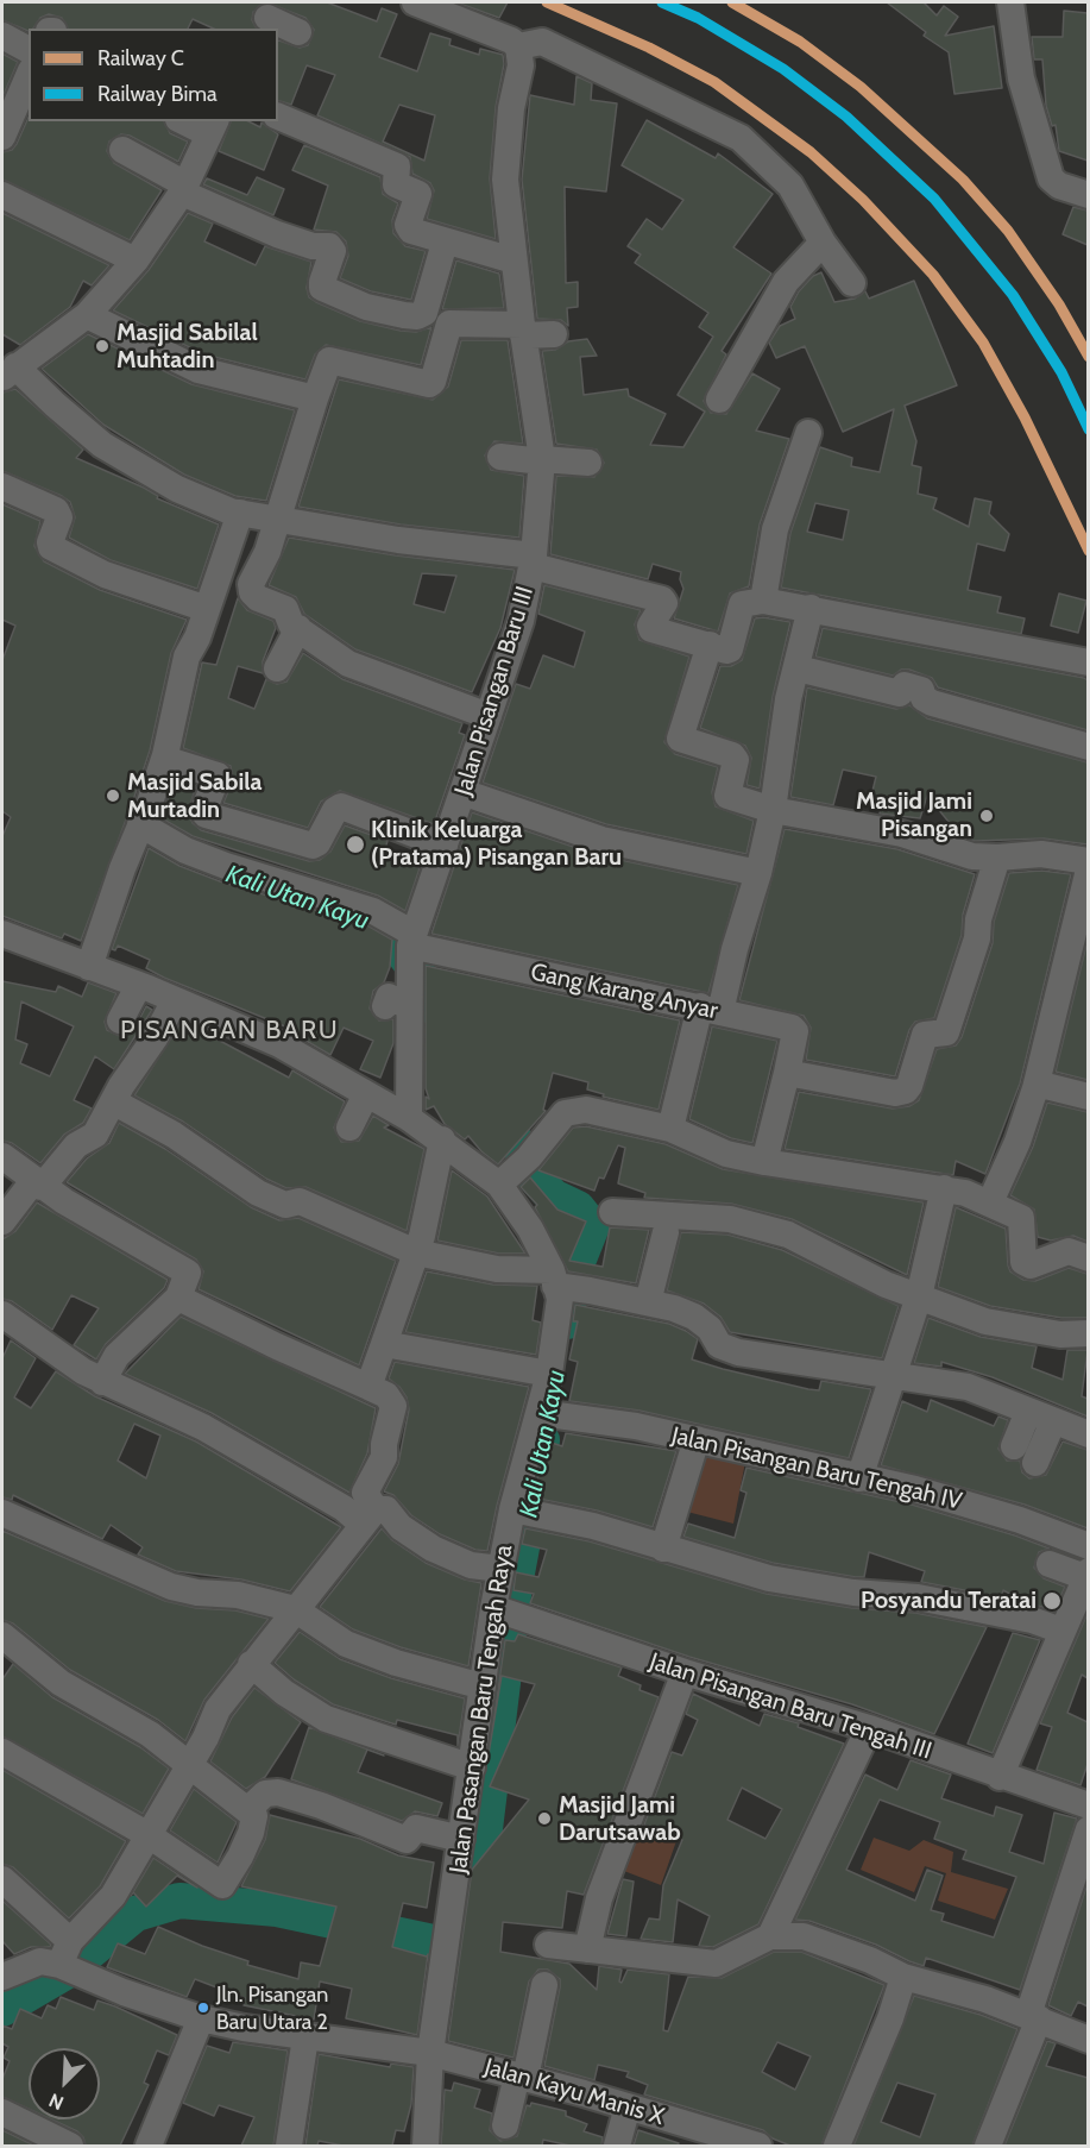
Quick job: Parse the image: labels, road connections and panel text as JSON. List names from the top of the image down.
{
  "streets": {
    "street": [
      "Jalan Pisangan Baru III",
      "Gang Karang Anyar",
      "Jalan Pisangan Baru Tengah IV",
      "Jalan Pisangan Baru Tengah III",
      "Jalan Pasangan Baru Tengah Raya",
      "Jalan Kayu Manis X"
    ]
  },
  "crossings": [
    ["Jalan Pisangan Baru III", "Gang Karang Anyar"],
    ["Jalan Pisangan Baru Tengah IV", "Jalan Pasangan Baru Tengah Raya"],
    ["Jalan Pisangan Baru Tengah III", "Jalan Pasangan Baru Tengah Raya"],
    ["Jalan Pasangan Baru Tengah Raya", "Jalan Kayu Manis X"]
  ],
  "districts": ["PISANGAN BARU"],
  "water": ["Kali Utan Kayu"],
  "places": [
    "Masjid Sabilal Muhtadin",
    "Masjid Sabila Murtadin",
    "Masjid Jami Pisangan",
    "Klinik Keluarga (Pratama) Pisangan Baru",
    "Posyandu Teratai",
    "Masjid Jami Darutsawab",
    "Jln. Pisangan Baru Utara 2"
  ],
  "lines": ["rail line C", "rail line Bima"],
  "legend": ["Railway C", "Railway Bima"],
  "north": "bottom left"
}
